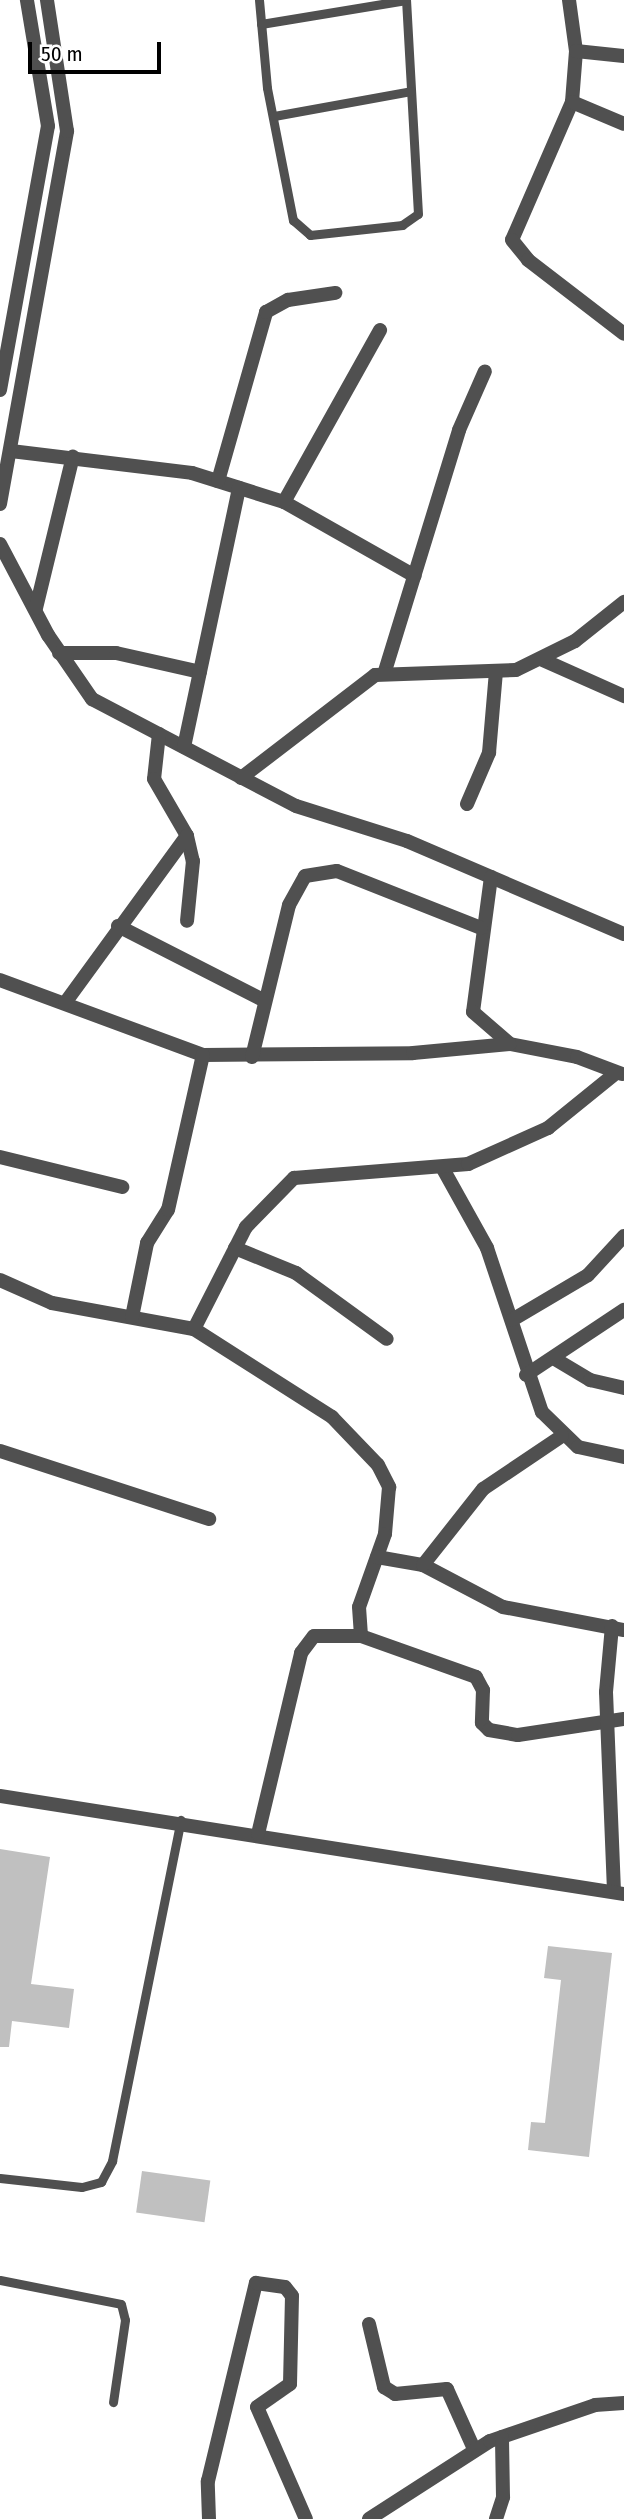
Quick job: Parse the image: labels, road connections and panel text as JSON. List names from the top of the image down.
{
  "scale_bar": "50 m"
}
